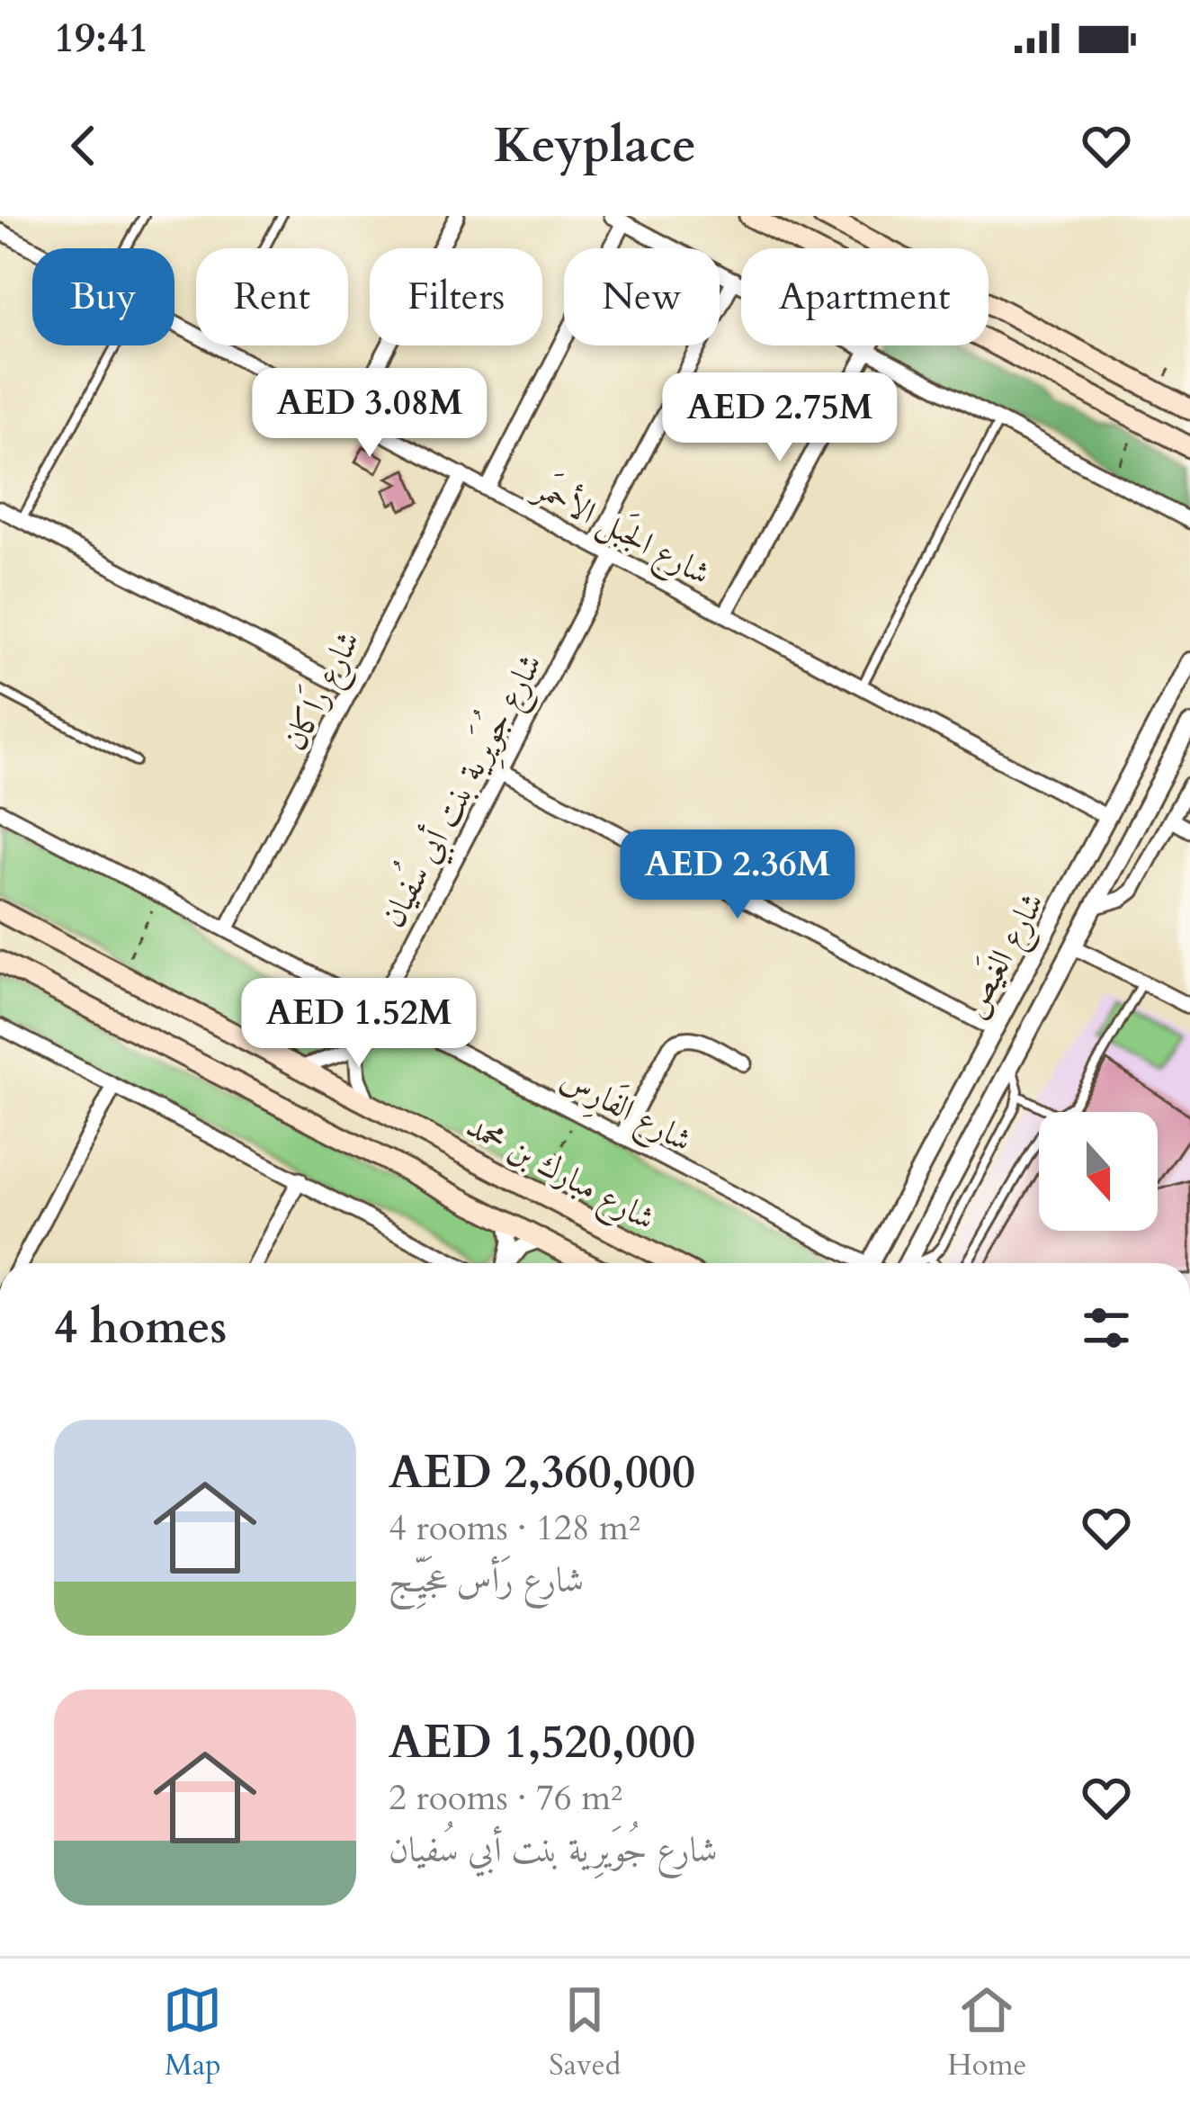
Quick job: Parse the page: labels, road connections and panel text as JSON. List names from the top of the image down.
{
  "streets": {
    "main road": ["شارع مبارك بن محمد"],
    "street": [
      "شارع الجَبل الأحمَر",
      "شارع رَاكان",
      "شارع جُوَيرِية بنت أبي سُفيان",
      "شارع الغَيص",
      "شارع الفَارِس"
    ]
  },
  "crossings": [
    ["شارع الجَبل الأحمَر", "شارع رَاكان"],
    ["شارع الجَبل الأحمَر", "شارع جُوَيرِية بنت أبي سُفيان"],
    ["شارع الجَبل الأحمَر", "شارع الغَيص"],
    ["شارع رَاكان", "شارع الفَارِس"],
    ["شارع جُوَيرِية بنت أبي سُفيان", "شارع الفَارِس"]
  ],
  "north": "bottom",
  "page": {
    "status": "19:41",
    "header": "Keyplace",
    "chip": [
      "Buy",
      "Rent",
      "Filters",
      "New",
      "Apartment"
    ],
    "price": [
      "AED 3.08M",
      "AED 2.75M",
      "AED 2.36M",
      "AED 1.52M"
    ],
    "heading": "4 homes",
    "list": [
      {
        "name": "AED 2,360,000",
        "note": "4 rooms · 128 m² · شارع رَأس عجَيِّج"
      },
      {
        "name": "AED 1,520,000",
        "note": "2 rooms · 76 m² · شارع جُوَيرِية بنت أبي سُفيان"
      }
    ],
    "tabs": ["Map", "Saved", "Home"]
  }
}
